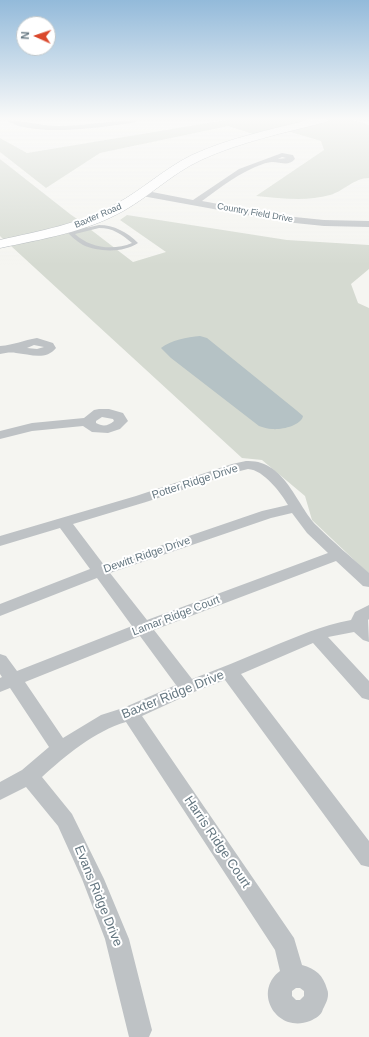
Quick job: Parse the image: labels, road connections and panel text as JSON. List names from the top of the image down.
{
  "streets": {
    "main road": ["Baxter Road"],
    "street": [
      "Country Field Drive",
      "Potter Ridge Drive",
      "Dewitt Ridge Drive",
      "Lamar Ridge Court",
      "Baxter Ridge Drive",
      "Harris Ridge Court",
      "Evans Ridge Drive"
    ]
  },
  "crossings": [
    ["Country Field Drive", "Baxter Road"],
    ["Potter Ridge Drive", "Dewitt Ridge Drive"],
    ["Potter Ridge Drive", "Lamar Ridge Court"],
    ["Baxter Ridge Drive", "Harris Ridge Court"],
    ["Baxter Ridge Drive", "Evans Ridge Drive"]
  ],
  "north": "left"
}
